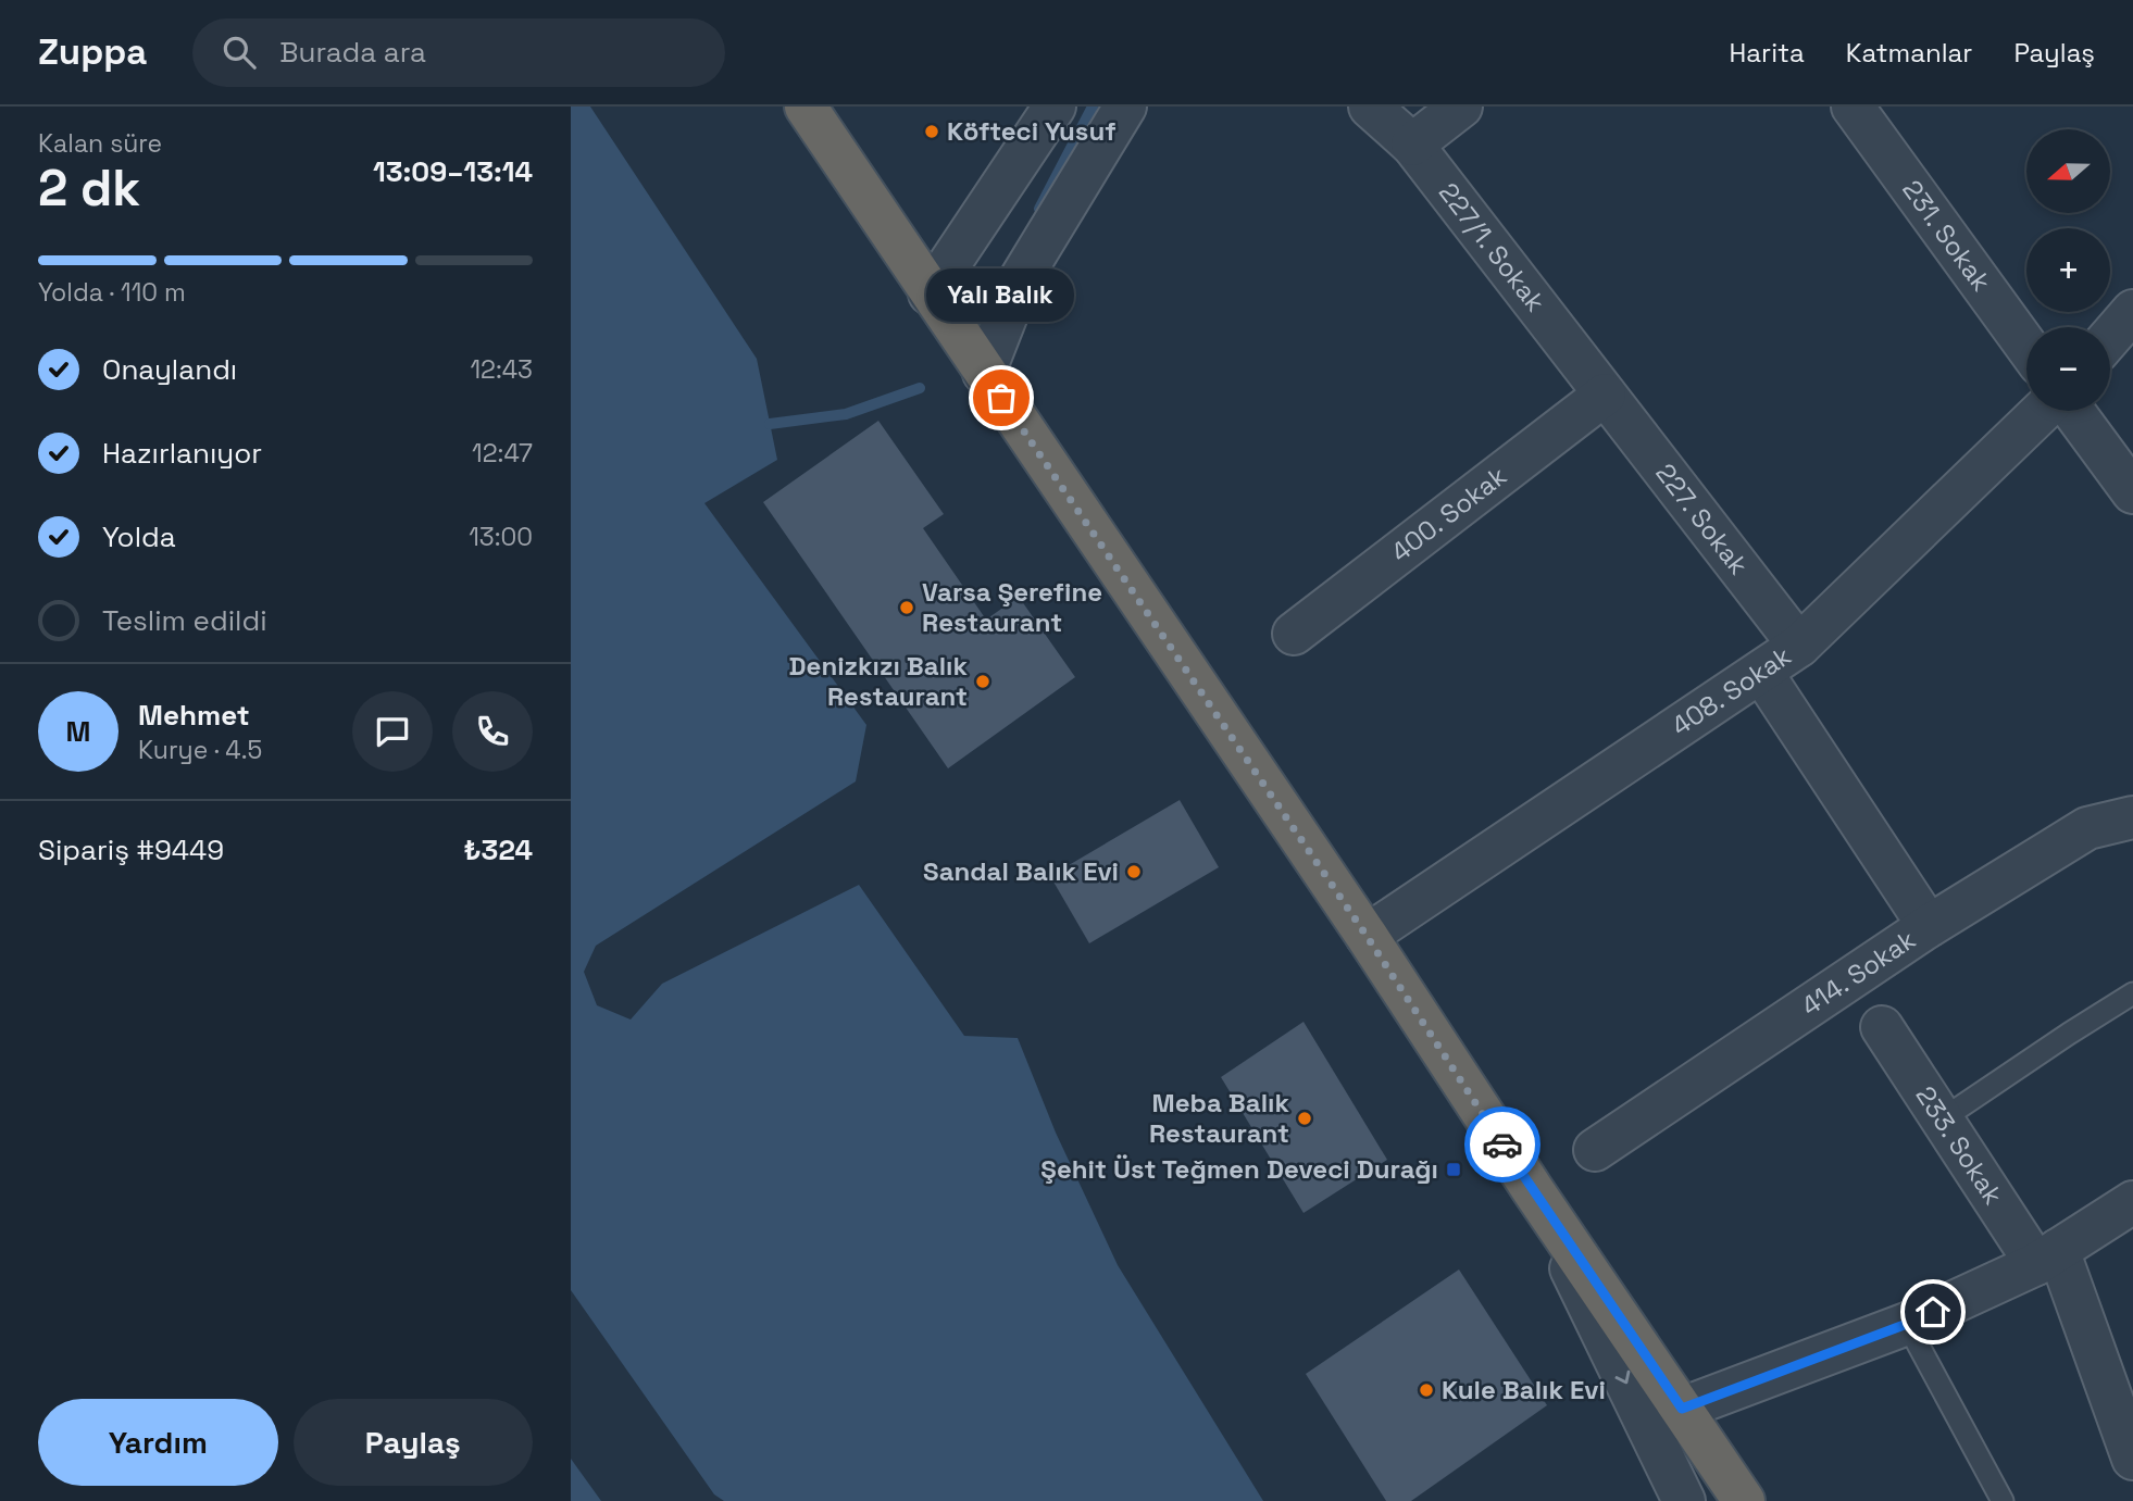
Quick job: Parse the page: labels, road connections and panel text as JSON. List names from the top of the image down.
{
  "streets": {
    "street": [
      "231. Sokak",
      "227/1. Sokak",
      "400. Sokak",
      "227. Sokak",
      "408. Sokak",
      "414. Sokak",
      "233. Sokak"
    ]
  },
  "crossings": [
    ["227/1. Sokak", "400. Sokak"],
    ["227/1. Sokak", "227. Sokak"],
    ["400. Sokak", "227. Sokak"],
    ["227. Sokak", "408. Sokak"]
  ],
  "places": {
    "other": [
      "Köfteci Yusuf",
      "Yalı Balık",
      "Varsa Şerefine Restaurant",
      "Denizkızı Balık Restaurant",
      "Sandal Balık Evi",
      "Meba Balık Restaurant",
      "Kule Balık Evi"
    ],
    "transit": ["Şehit Üst Teğmen Deveci Durağı"]
  },
  "north": "left",
  "page": {
    "header": "Zuppa",
    "search": "Burada ara",
    "nav": ["Harita", "Katmanlar", "Paylaş"],
    "heading": ["2 dk", "Kalan süre", "13:09–13:14"],
    "panel": [
      "Mehmet",
      "Kurye · 4.5",
      "Sipariş #9449",
      "₺324"
    ],
    "map_buttons": ["+", "−"],
    "bar": "Yolda · 110 m",
    "bubble": "Yalı Balık",
    "list": [
      ["Onaylandı", "12:43"],
      ["Hazırlanıyor", "12:47"],
      ["Yolda", "13:00"],
      "Teslim edildi"
    ],
    "round": "M",
    "buttons": ["Yardım", "Paylaş"]
  }
}
